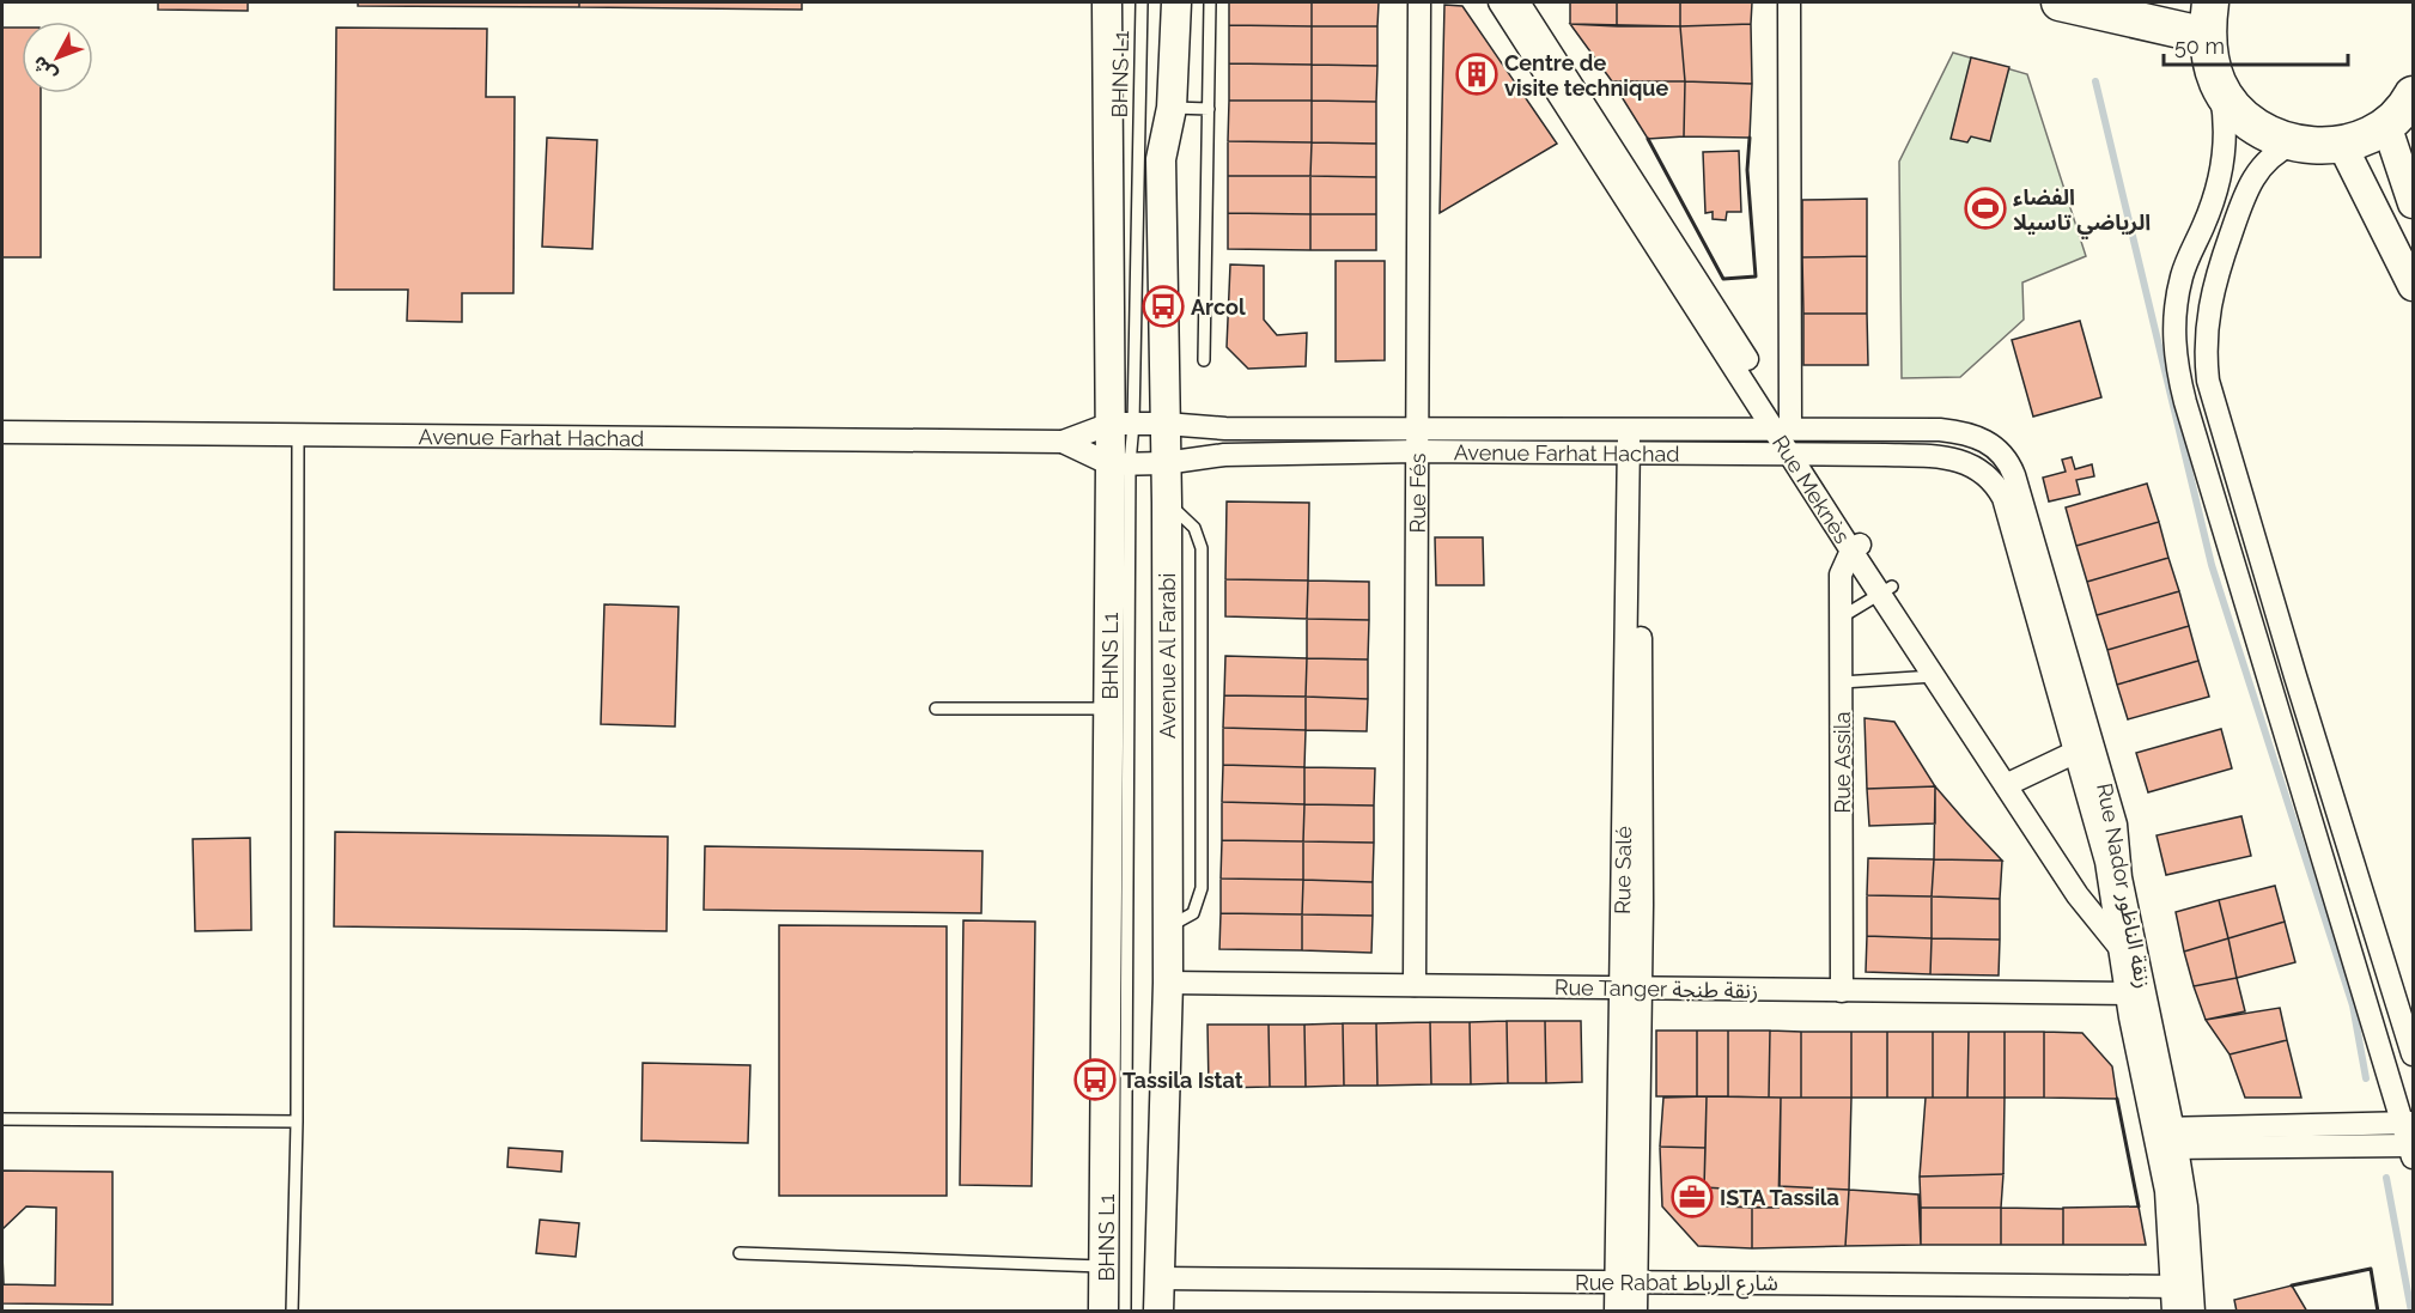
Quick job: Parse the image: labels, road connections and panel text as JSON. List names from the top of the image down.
{
  "streets": {
    "street": [
      "Avenue Farhat Hachad",
      "Rue Meknès",
      "Rue Fés",
      "Avenue Al Farabi",
      "Rue Assila",
      "Rue Salé",
      "Rue Nador زنقة الناظور",
      "Rue Tanger زنقة طنجة",
      "Rue Rabat شارع الرباط"
    ],
    "lane": ["BHNS L1"]
  },
  "crossings": [
    ["BHNS L1", "Avenue Farhat Hachad"],
    ["Avenue Farhat Hachad", "Rue Meknès"],
    ["Avenue Farhat Hachad", "Rue Fés"],
    ["Avenue Farhat Hachad", "Avenue Al Farabi"],
    ["Avenue Farhat Hachad", "Rue Salé"],
    ["Avenue Farhat Hachad", "Rue Nador زنقة الناظور"],
    ["Rue Meknès", "Rue Assila"],
    ["Rue Meknès", "Rue Nador زنقة الناظور"],
    ["Rue Fés", "Rue Tanger زنقة طنجة"],
    ["Avenue Al Farabi", "Rue Tanger زنقة طنجة"],
    ["Avenue Al Farabi", "Rue Rabat شارع الرباط"],
    ["Rue Assila", "Rue Tanger زنقة طنجة"],
    ["Rue Salé", "Rue Tanger زنقة طنجة"],
    ["Rue Salé", "Rue Rabat شارع الرباط"],
    ["Rue Nador زنقة الناظور", "Rue Tanger زنقة طنجة"],
    ["Rue Nador زنقة الناظور", "Rue Rabat شارع الرباط"]
  ],
  "places": {
    "building": ["Centre de visite technique"],
    "sports": ["الفضاء الرياضي تاسيلا"],
    "bus stop": ["Arcol", "Tassila Istat"],
    "office": ["ISTA Tassila"]
  },
  "scale_bar": "50 m",
  "north": "bottom left"
}
